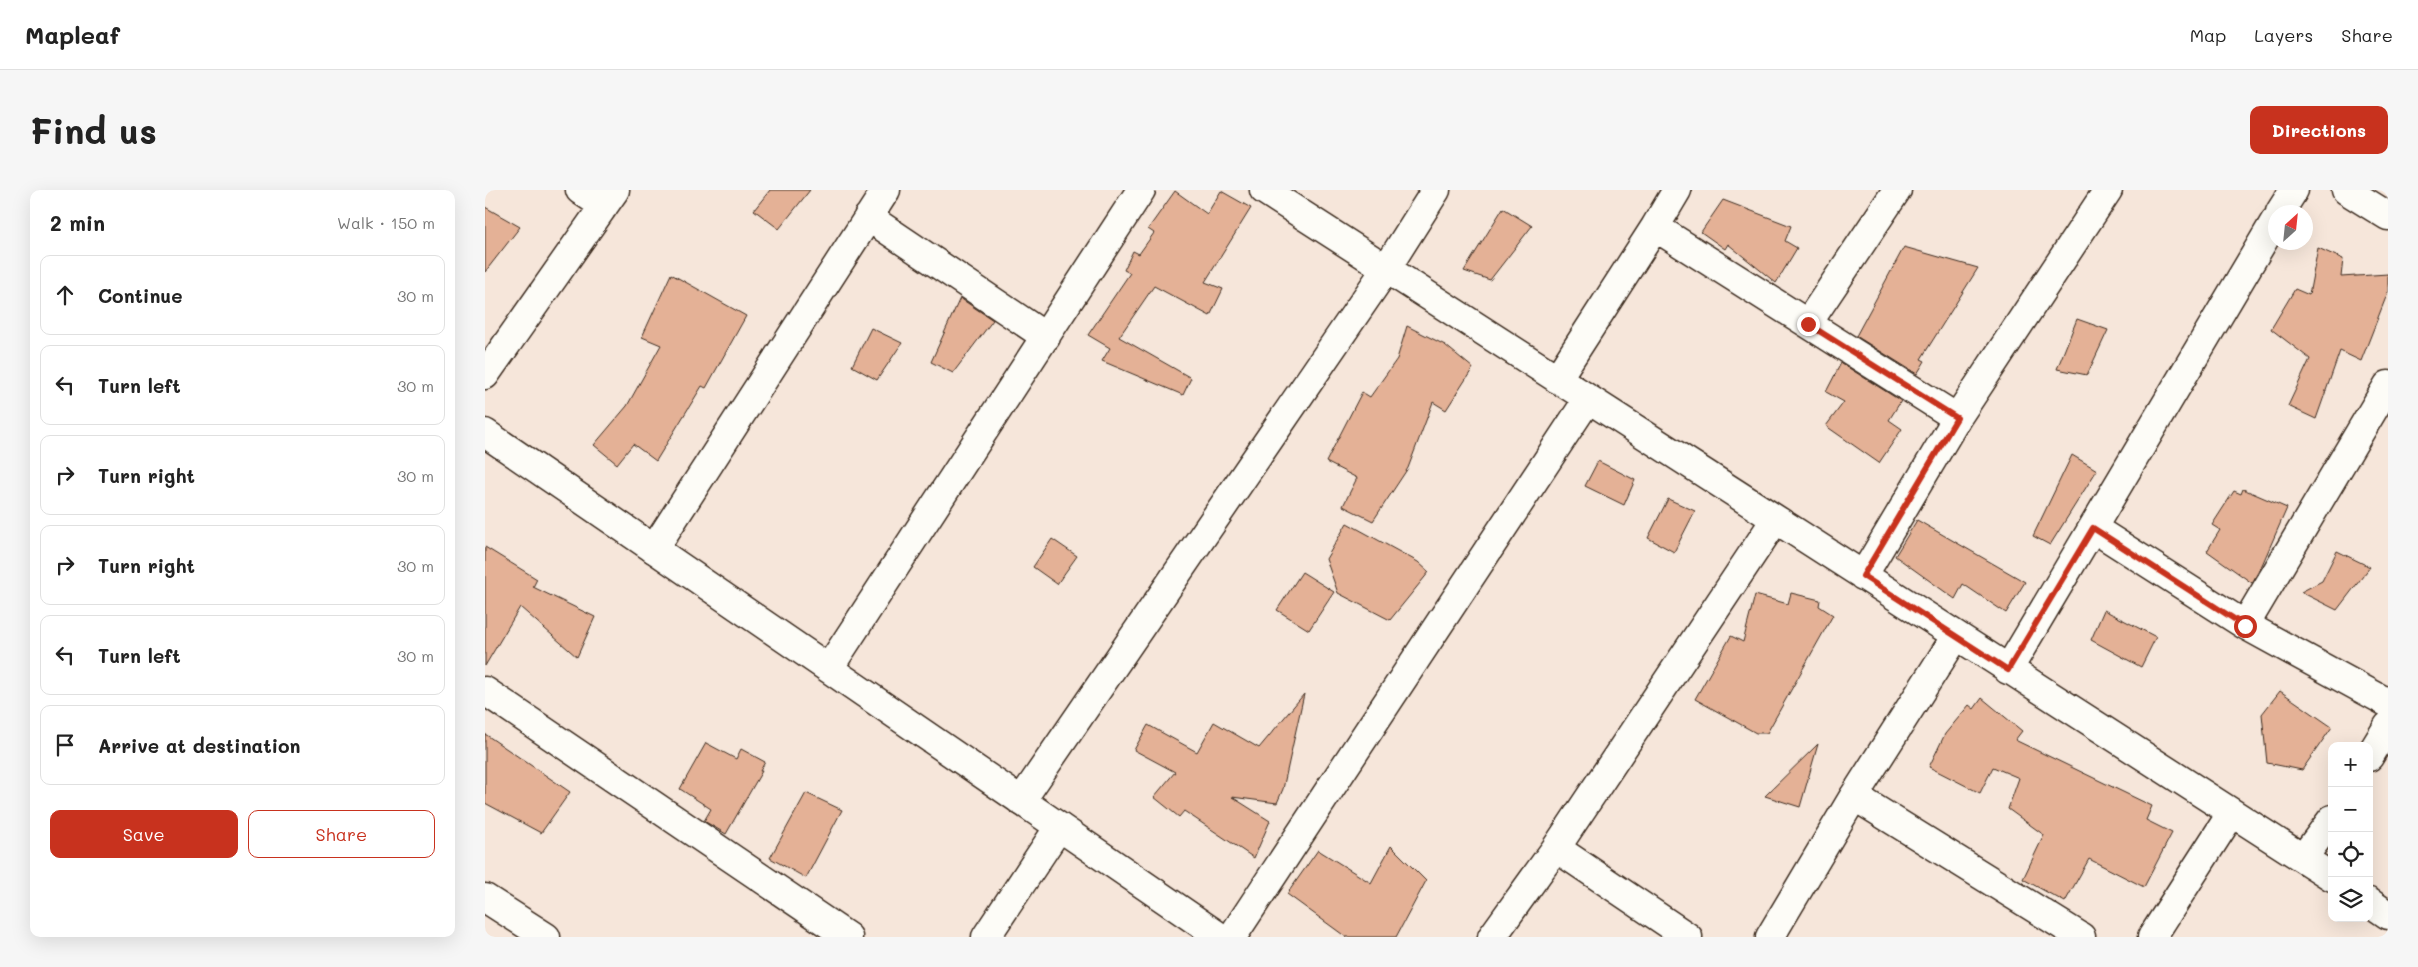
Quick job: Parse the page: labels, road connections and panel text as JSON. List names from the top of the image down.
{
  "north": "top right",
  "page": {
    "header": "Mapleaf",
    "nav": ["Map", "Layers", "Share"],
    "buttons": [
      "Directions",
      ["Save", "Share"]
    ],
    "title": "Find us",
    "heading": ["2 min", "Walk · 150 m"],
    "list": [
      ["Continue", "30 m"],
      ["Turn left", "30 m"],
      ["Turn right", "30 m"],
      ["Turn right", "30 m"],
      ["Turn left", "30 m"],
      "Arrive at destination"
    ],
    "map_buttons": ["+", "−"]
  }
}
